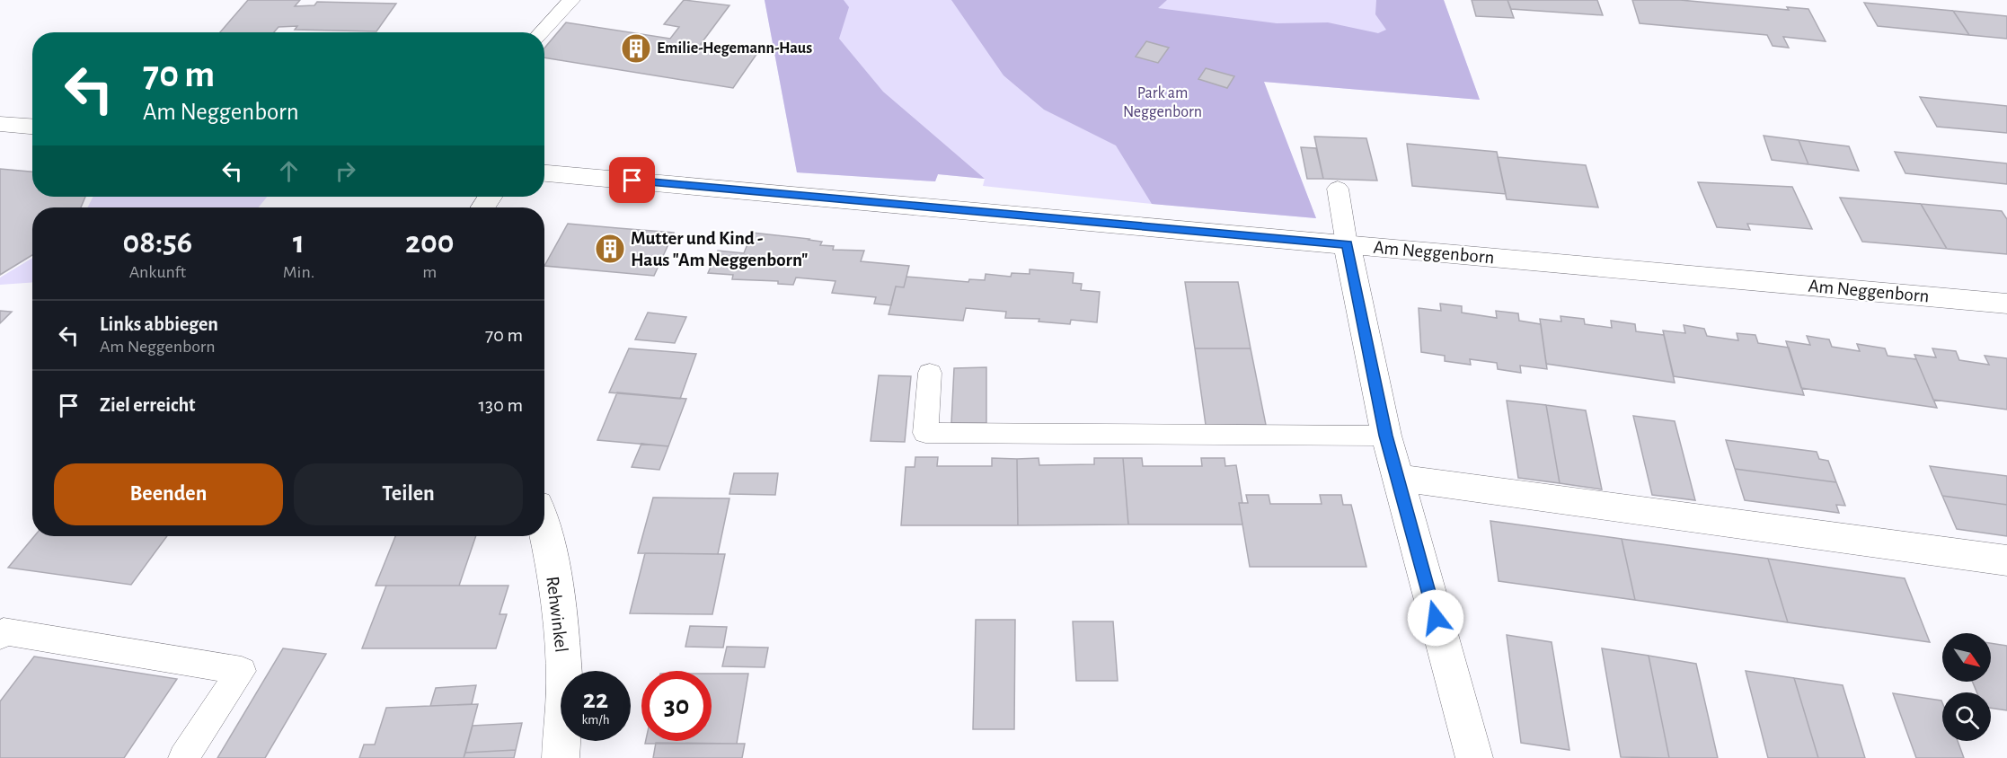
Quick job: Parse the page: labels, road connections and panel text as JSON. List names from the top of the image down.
{
  "streets": {
    "street": ["Am Neggenborn", "Rehwinkel"]
  },
  "parks": ["Park am Neggenborn"],
  "places": {
    "building": ["Emilie-Hegemann-Haus", "Mutter und Kind - Haus \"Am Neggenborn\""]
  },
  "north": "bottom right",
  "page": {
    "turn": ["70 m", "Am Neggenborn"],
    "eta": [
      "08:56",
      "Ankunft",
      "1",
      "Min.",
      "200",
      "m"
    ],
    "list": [
      {
        "name": "Links abbiegen",
        "note": "Am Neggenborn",
        "value": "70 m"
      },
      {
        "name": "Ziel erreicht",
        "value": "130 m"
      }
    ],
    "buttons": ["Beenden", "Teilen"],
    "speed": "22 km/h",
    "limit": "30"
  }
}
